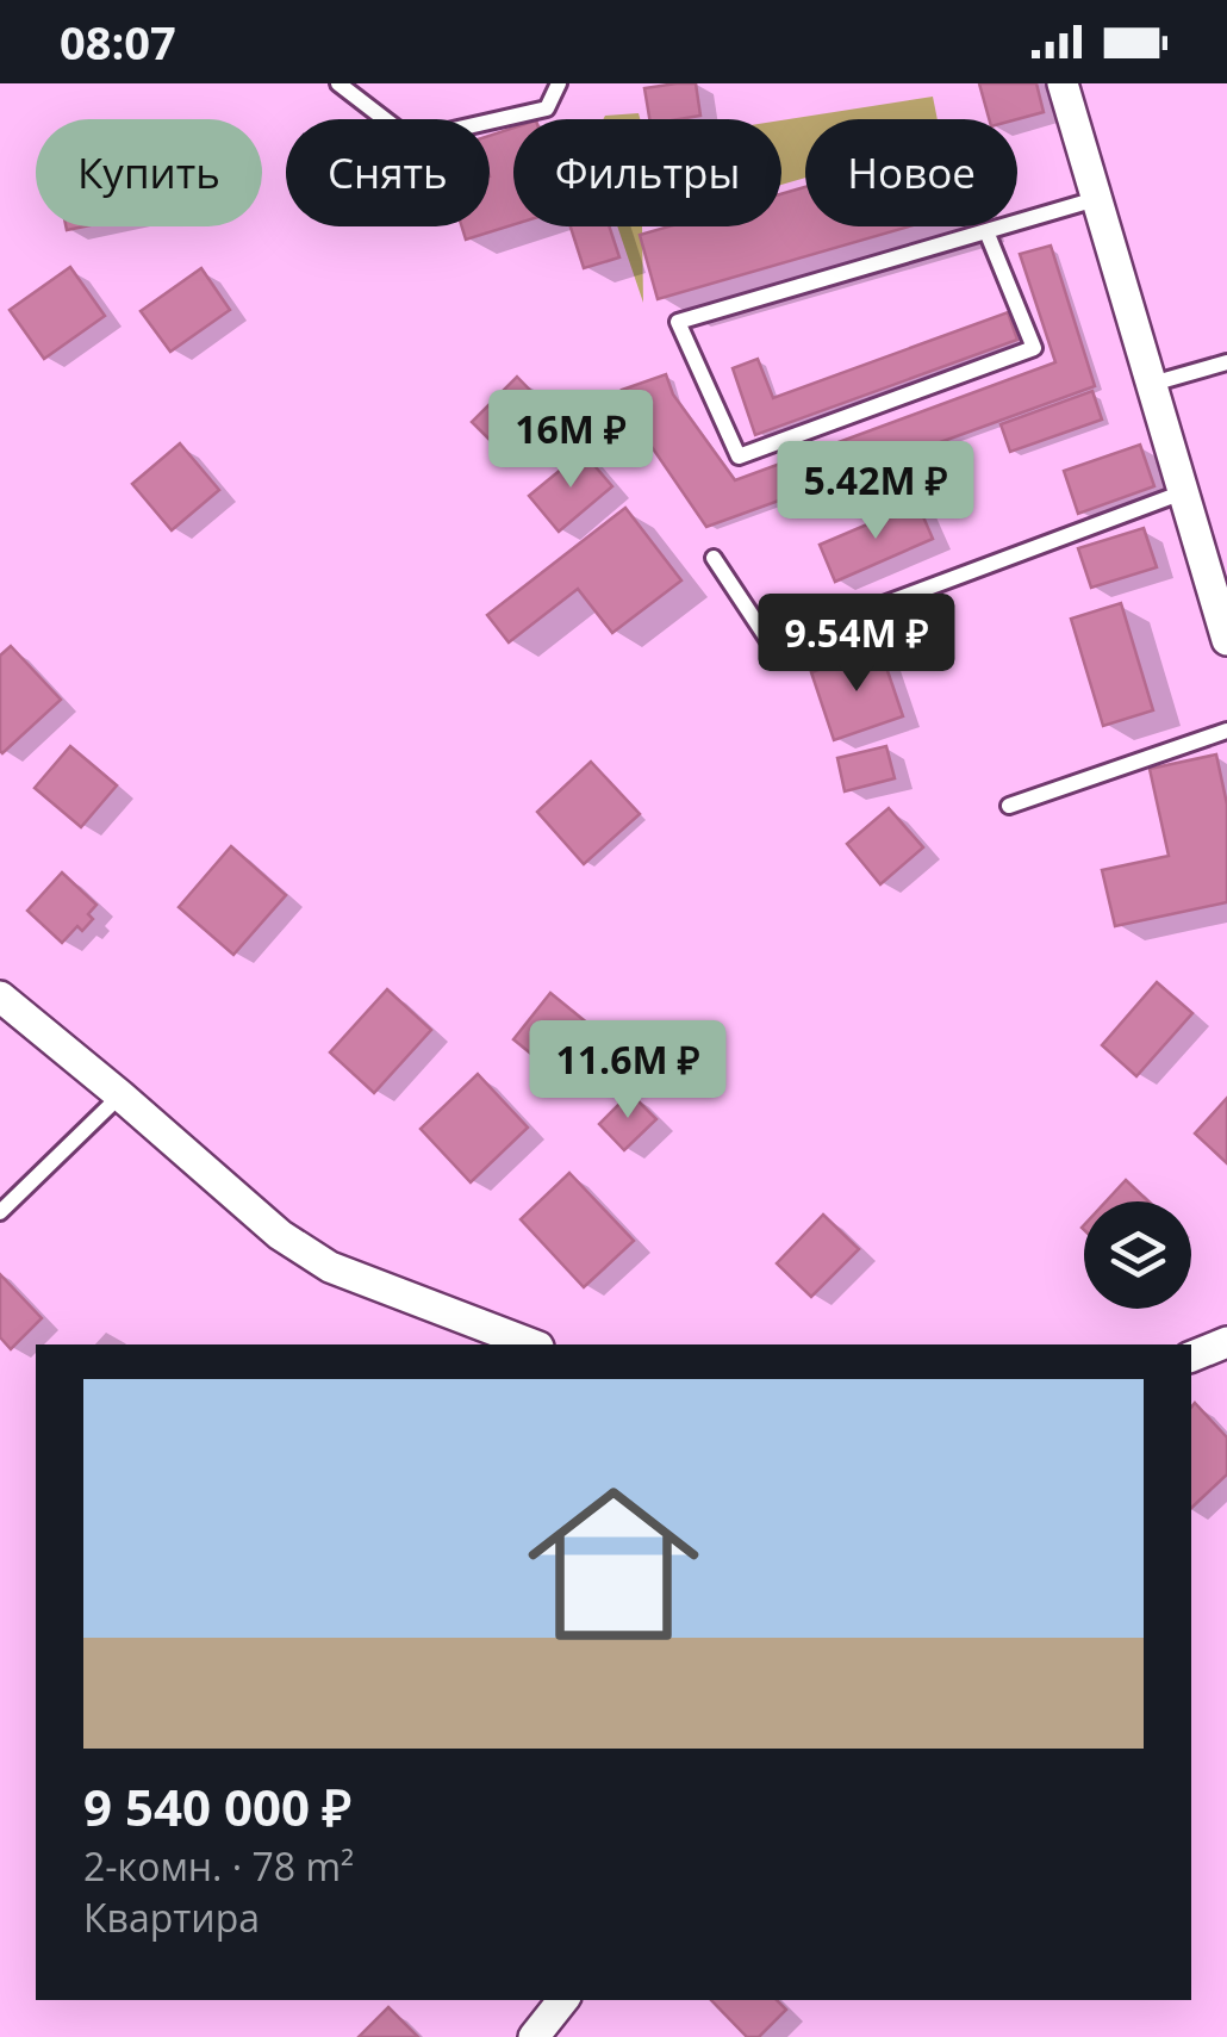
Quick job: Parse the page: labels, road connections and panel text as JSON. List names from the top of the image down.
{
  "page": {
    "status": "08:07",
    "chip": [
      "Купить",
      "Снять",
      "Фильтры",
      "Новое"
    ],
    "price": [
      "16M ₽",
      "5.42M ₽",
      "9.54M ₽",
      "11.6M ₽"
    ],
    "list": [
      {
        "name": "9 540 000 ₽",
        "note": "2-комн. · 78 m² · Квартира"
      }
    ]
  }
}
